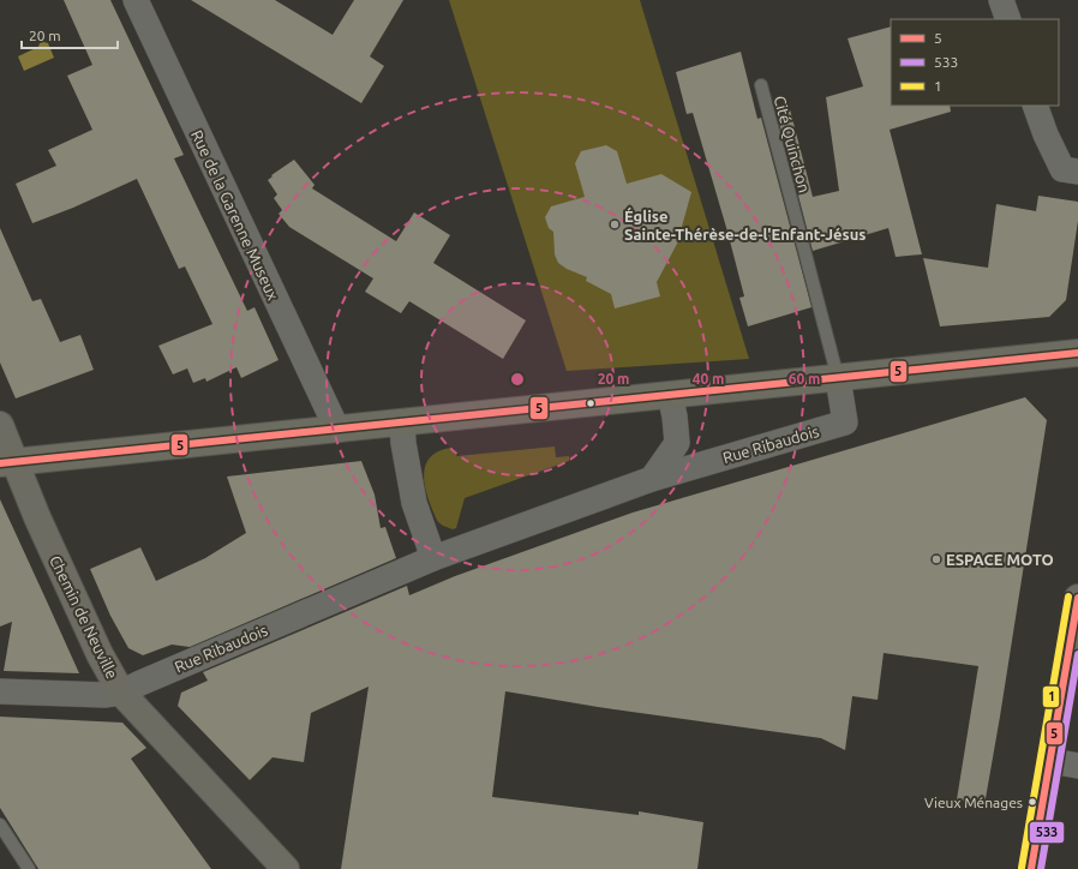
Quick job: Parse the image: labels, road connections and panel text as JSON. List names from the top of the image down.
{
  "streets": {
    "main road": ["Chemin de Neuville"],
    "street": ["Rue de la Garenne Museux", "Rue Ribaudois"],
    "lane": ["Cité Quinchon"]
  },
  "crossings": [
    ["Cité Quinchon", "Rue Ribaudois"],
    ["Rue Ribaudois", "Chemin de Neuville"]
  ],
  "places": ["Église Sainte-Thérèse-de-l'Enfant-Jésus", "ESPACE MOTO", "Vieux Ménages"],
  "lines": ["transit line 5", "transit line 1", "transit line 533"],
  "legend": ["5", "533", "1"],
  "scale_bar": "20 m",
  "rings": ["20 m", "40 m", "60 m"]
}
